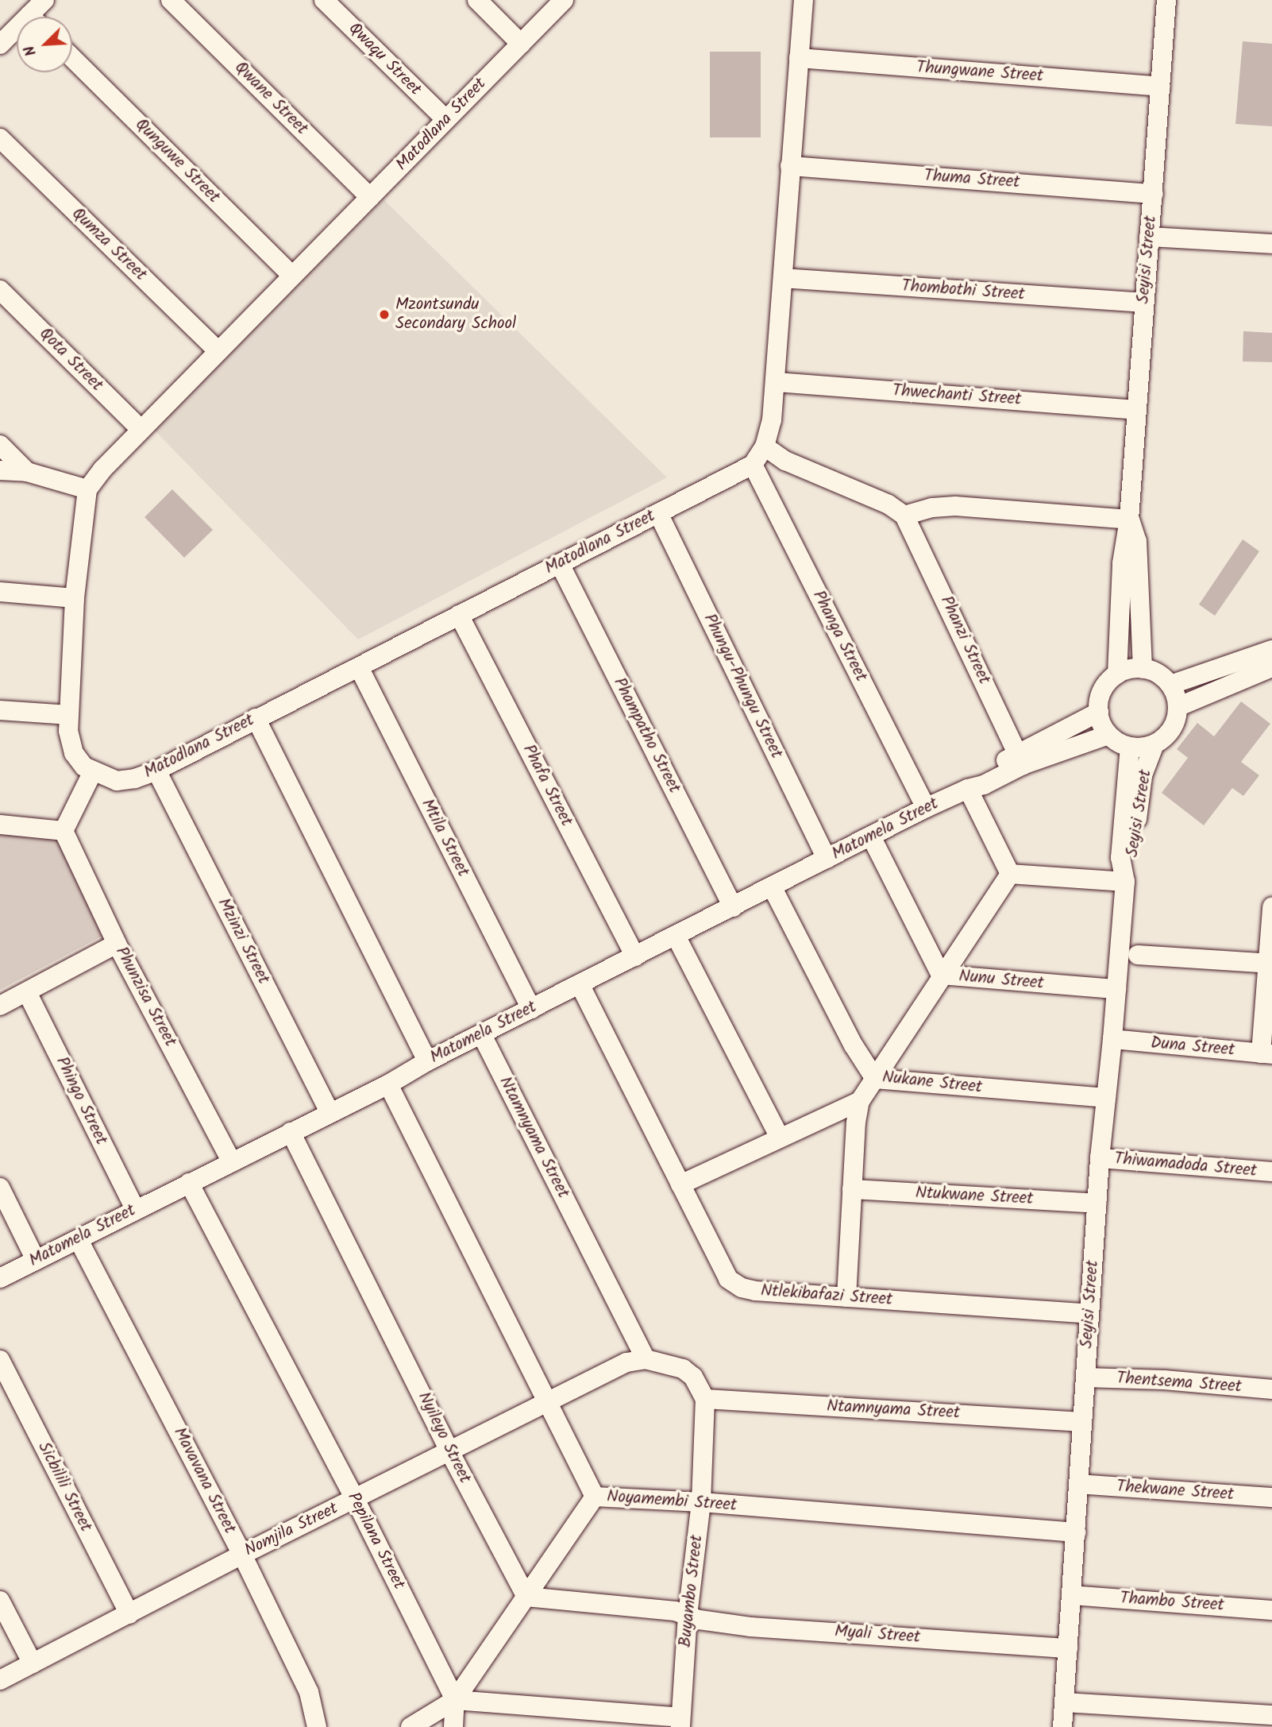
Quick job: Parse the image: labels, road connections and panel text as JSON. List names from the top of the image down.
{
  "streets": {
    "street": [
      "Qwaqu Street",
      "Thungwane Street",
      "Qwane Street",
      "Matodlana Street",
      "Qunguwe Street",
      "Thuma Street",
      "Qumza Street",
      "Seyisi Street",
      "Thombothi Street",
      "Qota Street",
      "Thwechanti Street",
      "Phanga Street",
      "Phanzi Street",
      "Phungu-Phungu Street",
      "Phampatho Street",
      "Phafa Street",
      "Matomela Street",
      "Mtila Street",
      "Mzinzi Street",
      "Nunu Street",
      "Phunzisa Street",
      "Duna Street",
      "Nukane Street",
      "Phingo Street",
      "Ntamnyama Street",
      "Thiwamadoda Street",
      "Ntukwane Street",
      "Ntlekibafazi Street",
      "Thentsema Street",
      "Nyileyo Street",
      "Mavavana Street",
      "Sicbilili Street",
      "Thekwane Street",
      "Noyamembi Street",
      "Nomjila Street",
      "Pepilana Street",
      "Buyambo Street",
      "Thambo Street",
      "Myali Street"
    ]
  },
  "crossings": [
    ["Qwaqu Street", "Matodlana Street"],
    ["Thungwane Street", "Matodlana Street"],
    ["Thungwane Street", "Seyisi Street"],
    ["Qwane Street", "Matodlana Street"],
    ["Matodlana Street", "Qunguwe Street"],
    ["Matodlana Street", "Thuma Street"],
    ["Matodlana Street", "Qumza Street"],
    ["Matodlana Street", "Thombothi Street"],
    ["Matodlana Street", "Qota Street"],
    ["Matodlana Street", "Thwechanti Street"],
    ["Matodlana Street", "Phanga Street"],
    ["Matodlana Street", "Phungu-Phungu Street"],
    ["Matodlana Street", "Phampatho Street"],
    ["Matodlana Street", "Phafa Street"],
    ["Matodlana Street", "Mtila Street"],
    ["Matodlana Street", "Mzinzi Street"],
    ["Thuma Street", "Seyisi Street"],
    ["Seyisi Street", "Thombothi Street"],
    ["Seyisi Street", "Thwechanti Street"],
    ["Seyisi Street", "Matomela Street"],
    ["Seyisi Street", "Nunu Street"],
    ["Seyisi Street", "Duna Street"],
    ["Seyisi Street", "Nukane Street"],
    ["Seyisi Street", "Ntamnyama Street"],
    ["Seyisi Street", "Thiwamadoda Street"],
    ["Seyisi Street", "Ntukwane Street"],
    ["Seyisi Street", "Ntlekibafazi Street"],
    ["Seyisi Street", "Thentsema Street"],
    ["Seyisi Street", "Thekwane Street"],
    ["Seyisi Street", "Noyamembi Street"],
    ["Seyisi Street", "Thambo Street"],
    ["Seyisi Street", "Myali Street"],
    ["Phanga Street", "Matomela Street"],
    ["Phanzi Street", "Matomela Street"],
    ["Phungu-Phungu Street", "Matomela Street"],
    ["Phampatho Street", "Matomela Street"],
    ["Phafa Street", "Matomela Street"],
    ["Matomela Street", "Mtila Street"],
    ["Matomela Street", "Mzinzi Street"],
    ["Matomela Street", "Nunu Street"],
    ["Matomela Street", "Phunzisa Street"],
    ["Matomela Street", "Nukane Street"],
    ["Matomela Street", "Phingo Street"],
    ["Matomela Street", "Ntamnyama Street"],
    ["Matomela Street", "Ntlekibafazi Street"],
    ["Matomela Street", "Nyileyo Street"],
    ["Matomela Street", "Mavavana Street"],
    ["Matomela Street", "Noyamembi Street"],
    ["Matomela Street", "Pepilana Street"],
    ["Ntamnyama Street", "Nomjila Street"],
    ["Ntamnyama Street", "Buyambo Street"],
    ["Nyileyo Street", "Nomjila Street"],
    ["Mavavana Street", "Nomjila Street"],
    ["Sicbilili Street", "Nomjila Street"],
    ["Noyamembi Street", "Nomjila Street"],
    ["Noyamembi Street", "Buyambo Street"],
    ["Nomjila Street", "Pepilana Street"],
    ["Buyambo Street", "Myali Street"]
  ],
  "places": ["Mzontsundu Secondary School"],
  "north": "bottom left"
}
